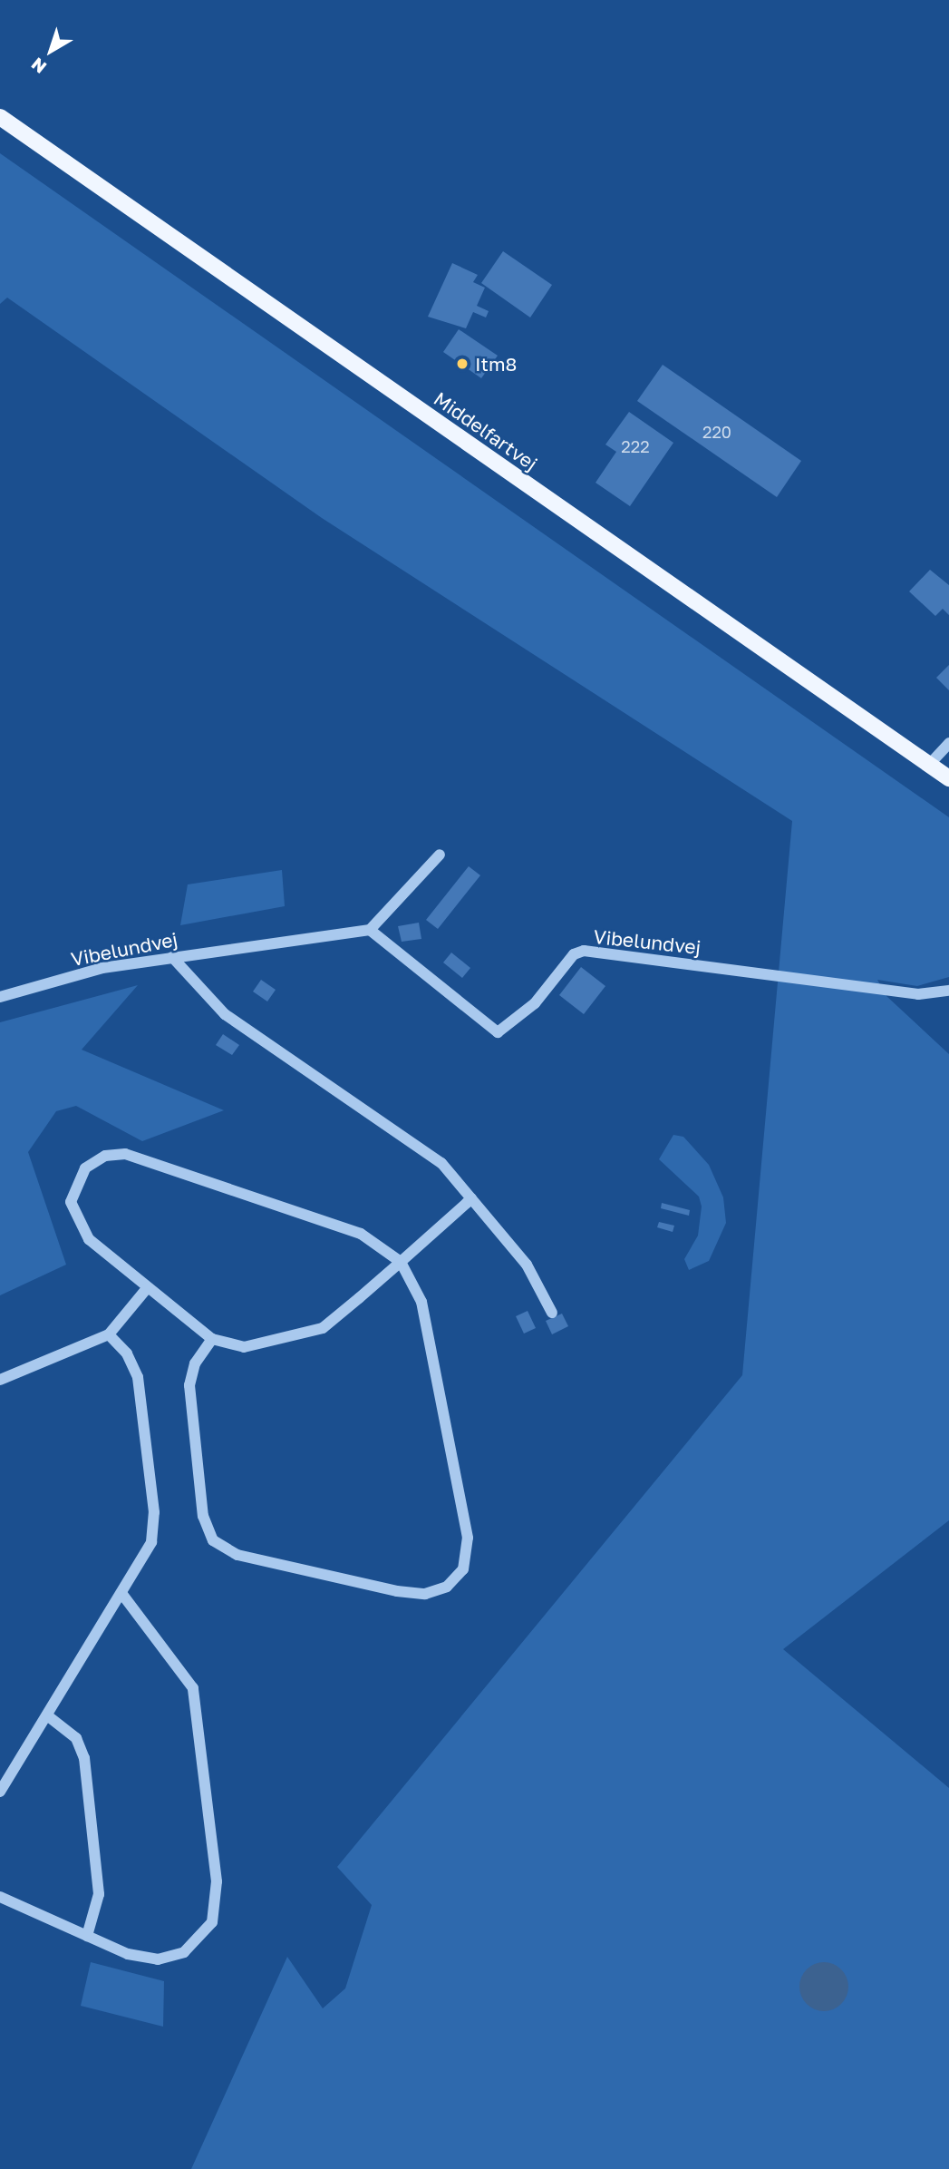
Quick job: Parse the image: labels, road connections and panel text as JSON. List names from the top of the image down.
{
  "streets": {
    "main road": ["Middelfartvej"],
    "street": ["Vibelundvej"]
  },
  "places": ["Itm8"],
  "house_numbers": ["220", "222"],
  "north": "bottom left"
}
